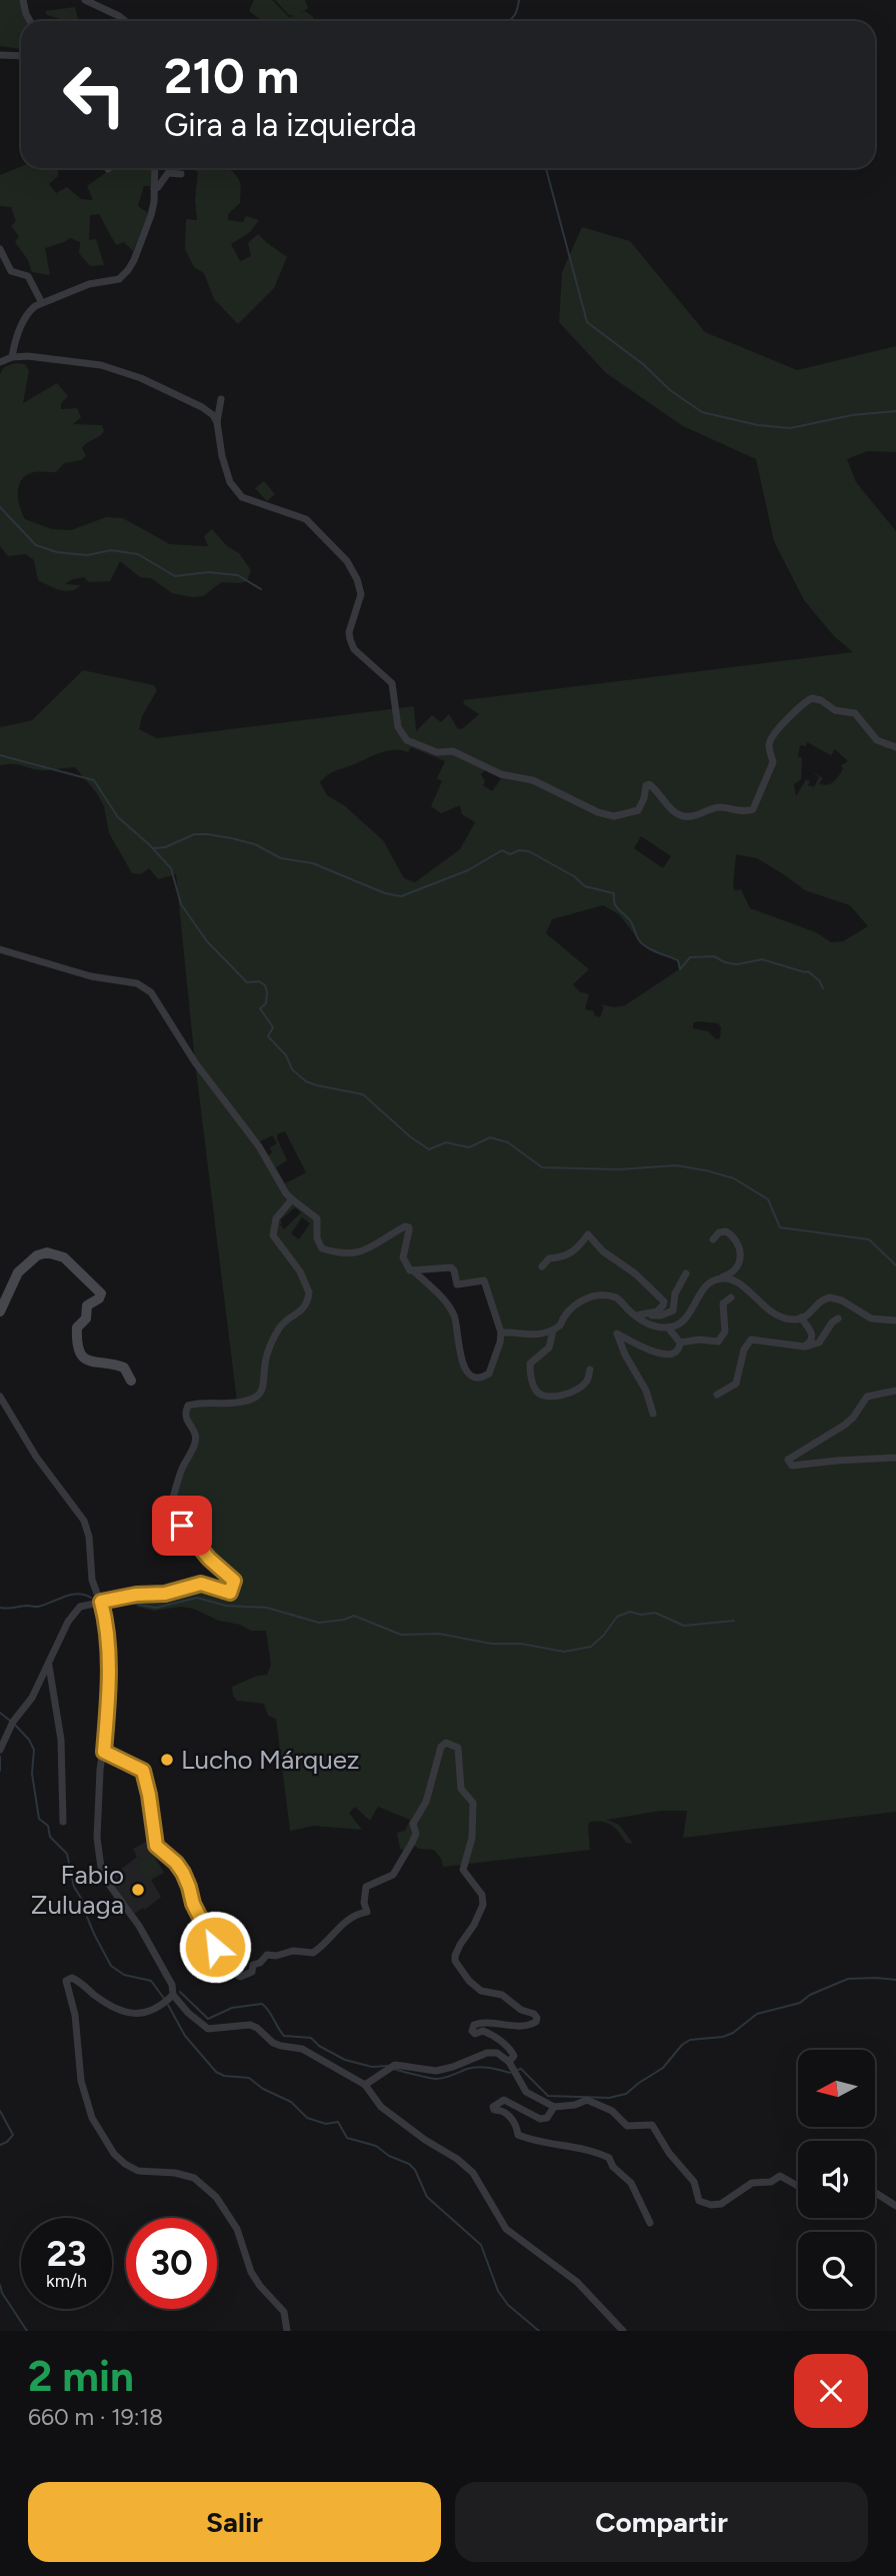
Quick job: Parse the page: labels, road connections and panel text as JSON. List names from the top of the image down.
{
  "places": ["Lucho Márquez", "Fabio Zuluaga"],
  "north": "left",
  "page": {
    "turn": ["210 m", "Gira a la izquierda"],
    "speed": "23 km/h",
    "limit": "30",
    "heading": ["2 min", "660 m · 19:18"],
    "buttons": ["Salir", "Compartir"]
  }
}
